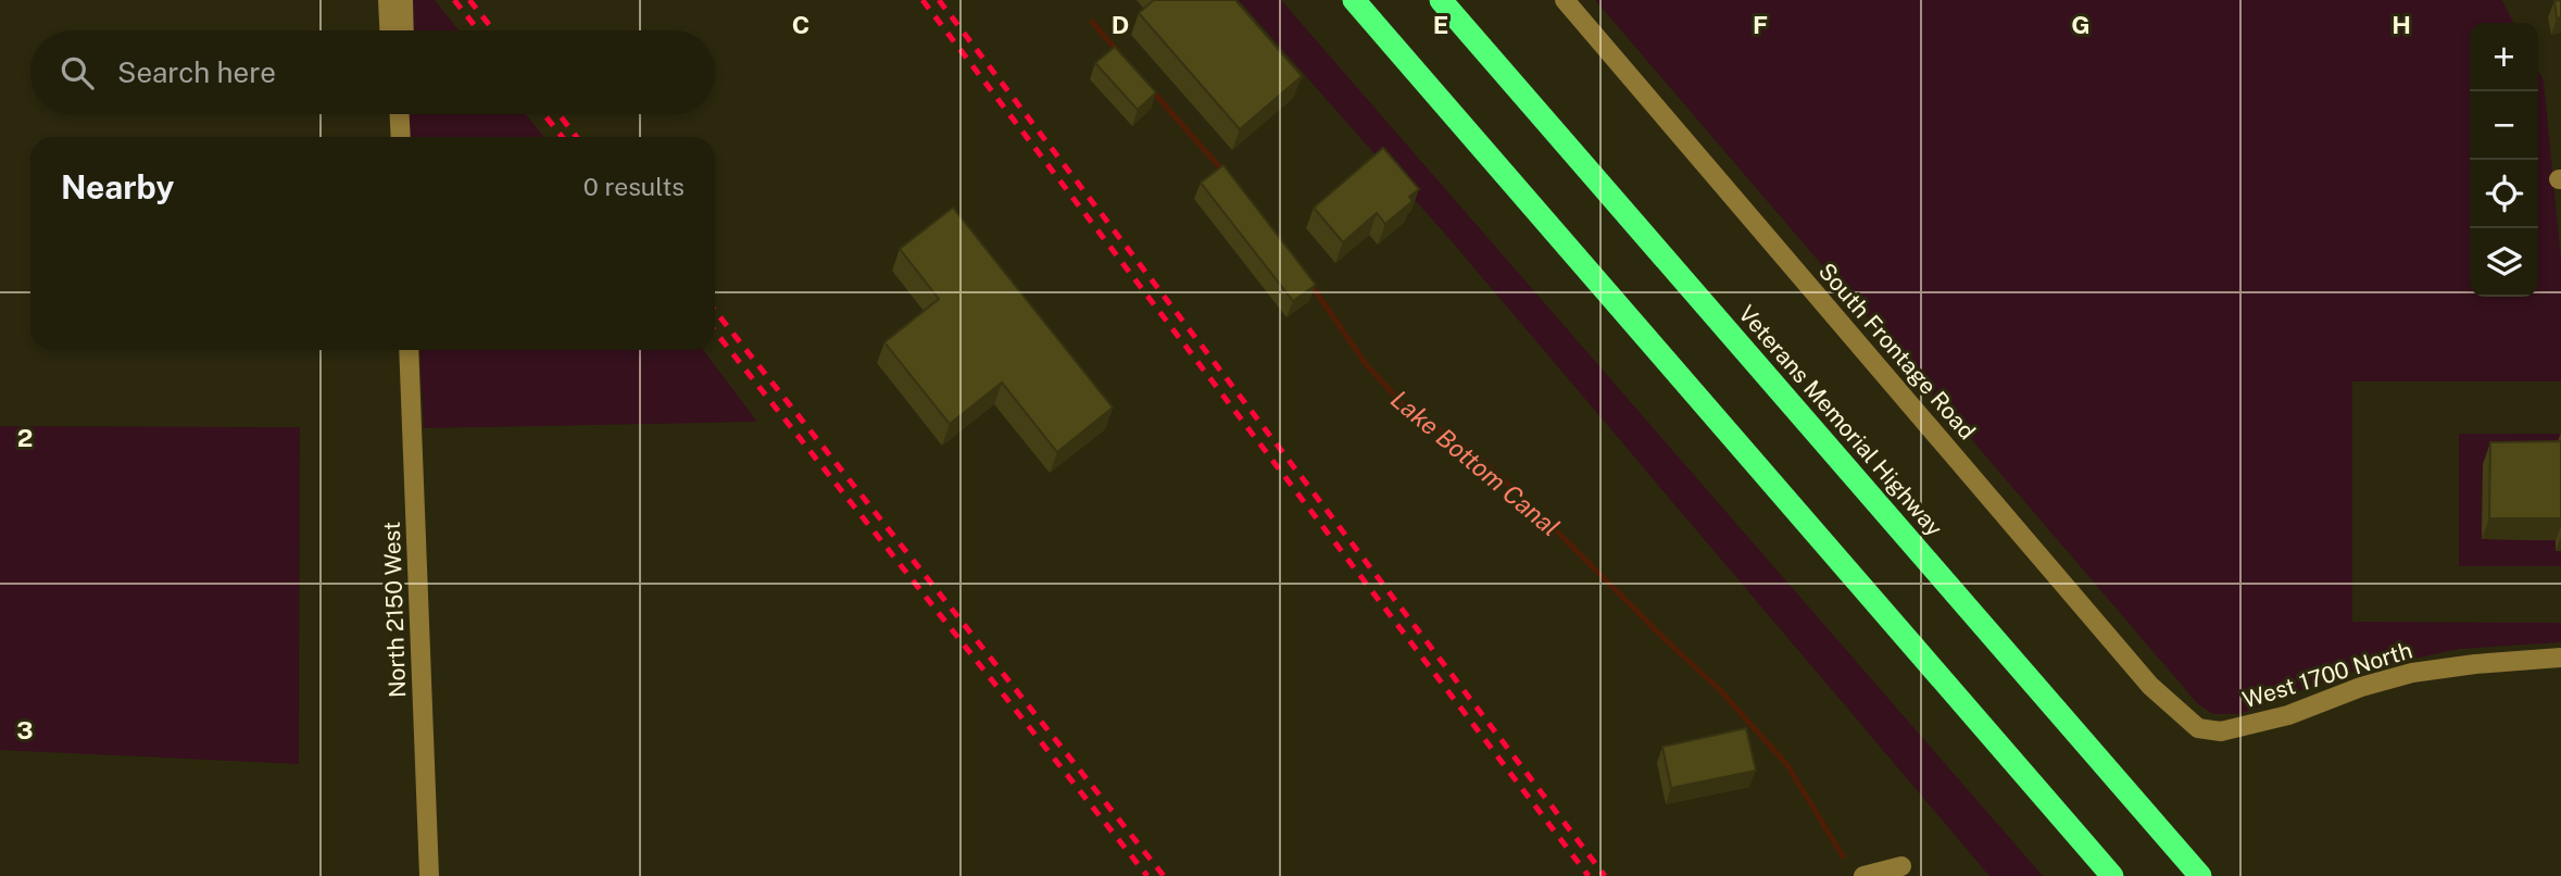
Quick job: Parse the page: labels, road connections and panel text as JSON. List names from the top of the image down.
{
  "streets": {
    "highway": ["Veterans Memorial Highway"],
    "street": ["South Frontage Road", "North 2150 West", "West 1700 North"]
  },
  "crossings": [
    ["South Frontage Road", "West 1700 North"]
  ],
  "water": ["Lake Bottom Canal"],
  "page": {
    "map_buttons": ["+", "−"],
    "search": "Search here",
    "heading": ["Nearby", "0 results"]
  },
  "grid": {
    "columns": [
      "C",
      "D",
      "E",
      "F",
      "G",
      "H"
    ],
    "rows": ["2", "3"]
  }
}
